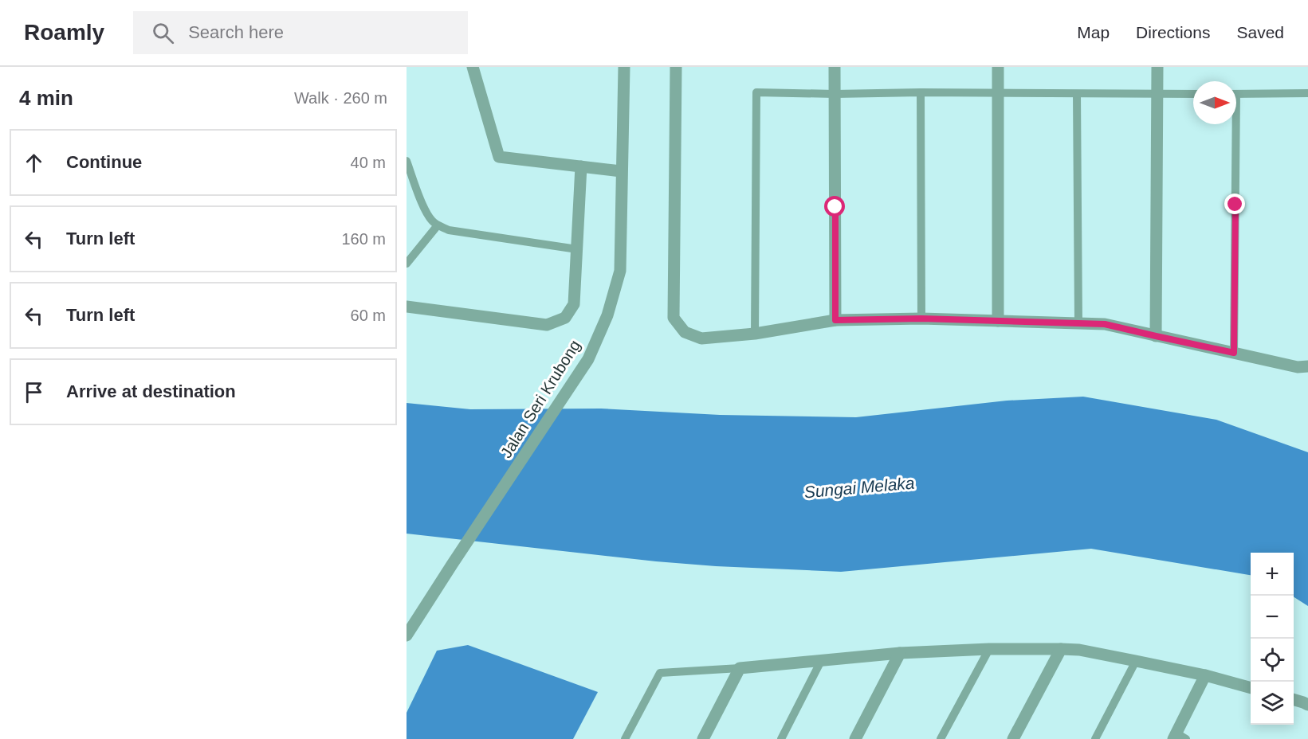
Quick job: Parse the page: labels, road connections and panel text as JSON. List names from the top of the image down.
{
  "streets": {
    "street": ["Jalan Seri Krubong"]
  },
  "water": ["Sungai Melaka"],
  "north": "right",
  "page": {
    "header": "Roamly",
    "search": "Search here",
    "nav": ["Map", "Directions", "Saved"],
    "heading": ["4 min", "Walk · 260 m"],
    "list": [
      ["Continue", "40 m"],
      ["Turn left", "160 m"],
      ["Turn left", "60 m"],
      "Arrive at destination"
    ],
    "map_buttons": ["+", "−"]
  }
}
